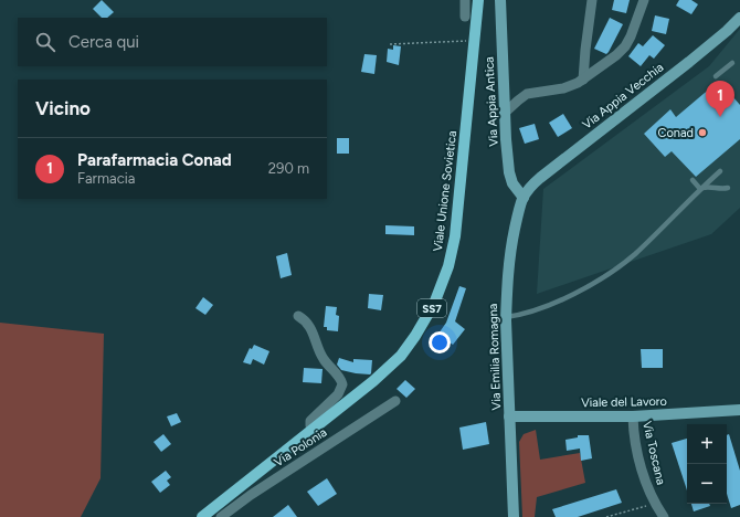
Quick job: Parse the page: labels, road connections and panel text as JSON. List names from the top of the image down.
{
  "streets": {
    "main road": [
      "Via Appia Vecchia",
      "Via Appia Antica",
      "Viale Unione Sovietica",
      "SS7",
      "Via Emilia Romagna",
      "Viale del Lavoro"
    ],
    "street": ["Via Polonia", "Via Toscana"]
  },
  "crossings": [
    ["Via Appia Vecchia", "Via Appia Antica"],
    ["Via Appia Vecchia", "Via Emilia Romagna"],
    ["Via Appia Antica", "Via Emilia Romagna"],
    ["Via Emilia Romagna", "Viale del Lavoro"],
    ["Viale del Lavoro", "Via Toscana"]
  ],
  "places": ["Conad"],
  "page": {
    "search": "Cerca qui",
    "heading": "Vicino",
    "pins": "1",
    "list": [
      {
        "mark": "1",
        "name": "Parafarmacia Conad",
        "note": "Farmacia",
        "value": "290 m"
      }
    ],
    "map_buttons": ["+", "−"]
  }
}
